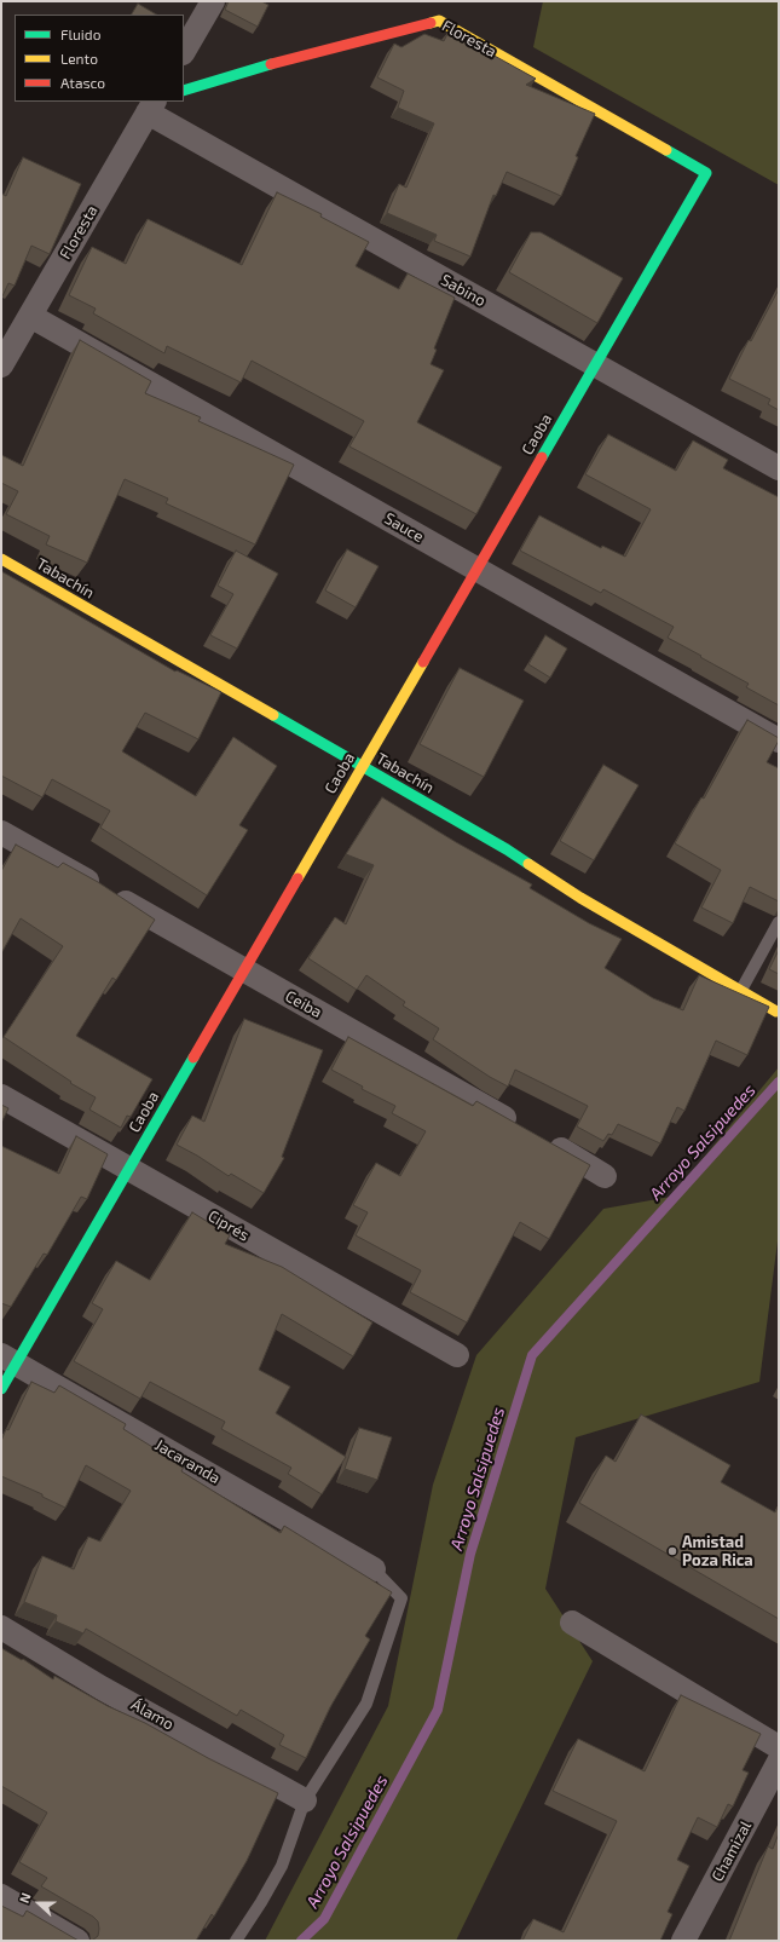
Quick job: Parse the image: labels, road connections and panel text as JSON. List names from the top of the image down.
{
  "streets": {
    "street": [
      "Floresta",
      "Sabino",
      "Caoba",
      "Sauce",
      "Tabachín",
      "Ceiba",
      "Ciprés",
      "Jacaranda",
      "Álamo",
      "Chamizal"
    ]
  },
  "crossings": [
    ["Floresta", "Sabino"],
    ["Floresta", "Caoba"],
    ["Floresta", "Sauce"],
    ["Sabino", "Caoba"],
    ["Caoba", "Sauce"],
    ["Caoba", "Tabachín"],
    ["Caoba", "Ceiba"],
    ["Caoba", "Ciprés"],
    ["Caoba", "Jacaranda"]
  ],
  "water": ["Arroyo Salsipuedes"],
  "places": ["Amistad Poza Rica"],
  "legend": ["Fluido", "Lento", "Atasco"],
  "north": "left"
}
